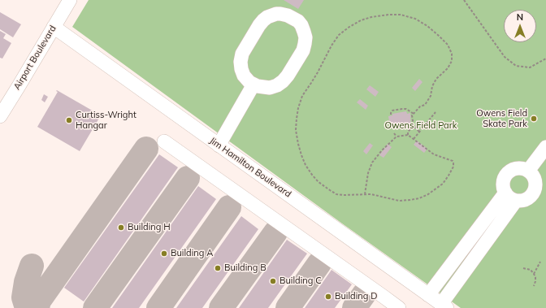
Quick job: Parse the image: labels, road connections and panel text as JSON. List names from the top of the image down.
{
  "streets": {
    "street": ["Airport Boulevard", "Jim Hamilton Boulevard"]
  },
  "crossings": [
    ["Airport Boulevard", "Jim Hamilton Boulevard"]
  ],
  "parks": ["Owens Field Park"],
  "places": [
    "Owens Field Skate Park",
    "Curtiss-Wright Hangar",
    "Building H",
    "Building A",
    "Building B",
    "Building C",
    "Building D"
  ],
  "north": "top"
}
